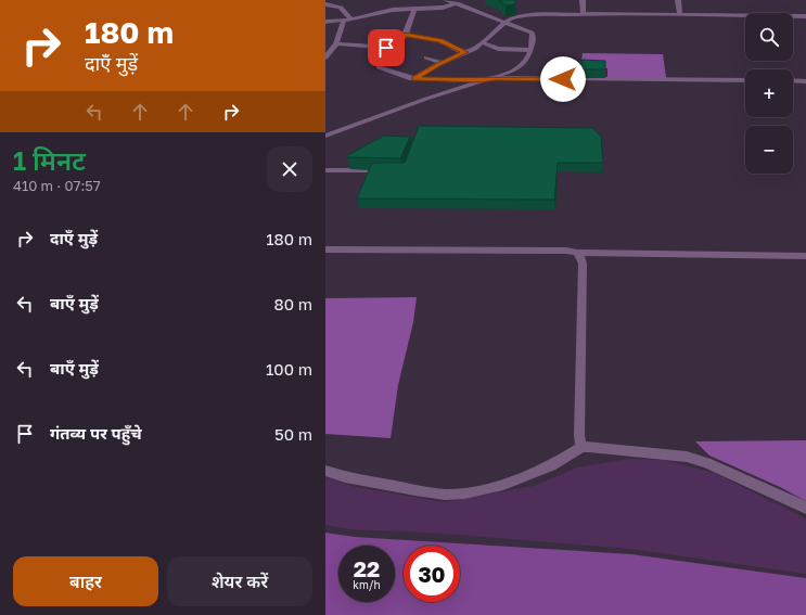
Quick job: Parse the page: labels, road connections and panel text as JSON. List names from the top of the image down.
{
  "page": {
    "turn": ["180 m", "दाएँ मुड़ें"],
    "map_buttons": ["+", "−"],
    "heading": ["1 मिनट", "410 m · 07:57"],
    "list": [
      {
        "name": "दाएँ मुड़ें",
        "value": "180 m"
      },
      {
        "name": "बाएँ मुड़ें",
        "value": "80 m"
      },
      {
        "name": "बाएँ मुड़ें",
        "value": "100 m"
      },
      {
        "name": "गंतव्य पर पहुँचे",
        "value": "50 m"
      }
    ],
    "speed": "22 km/h",
    "limit": "30",
    "buttons": ["बाहर", "शेयर करें"]
  }
}
